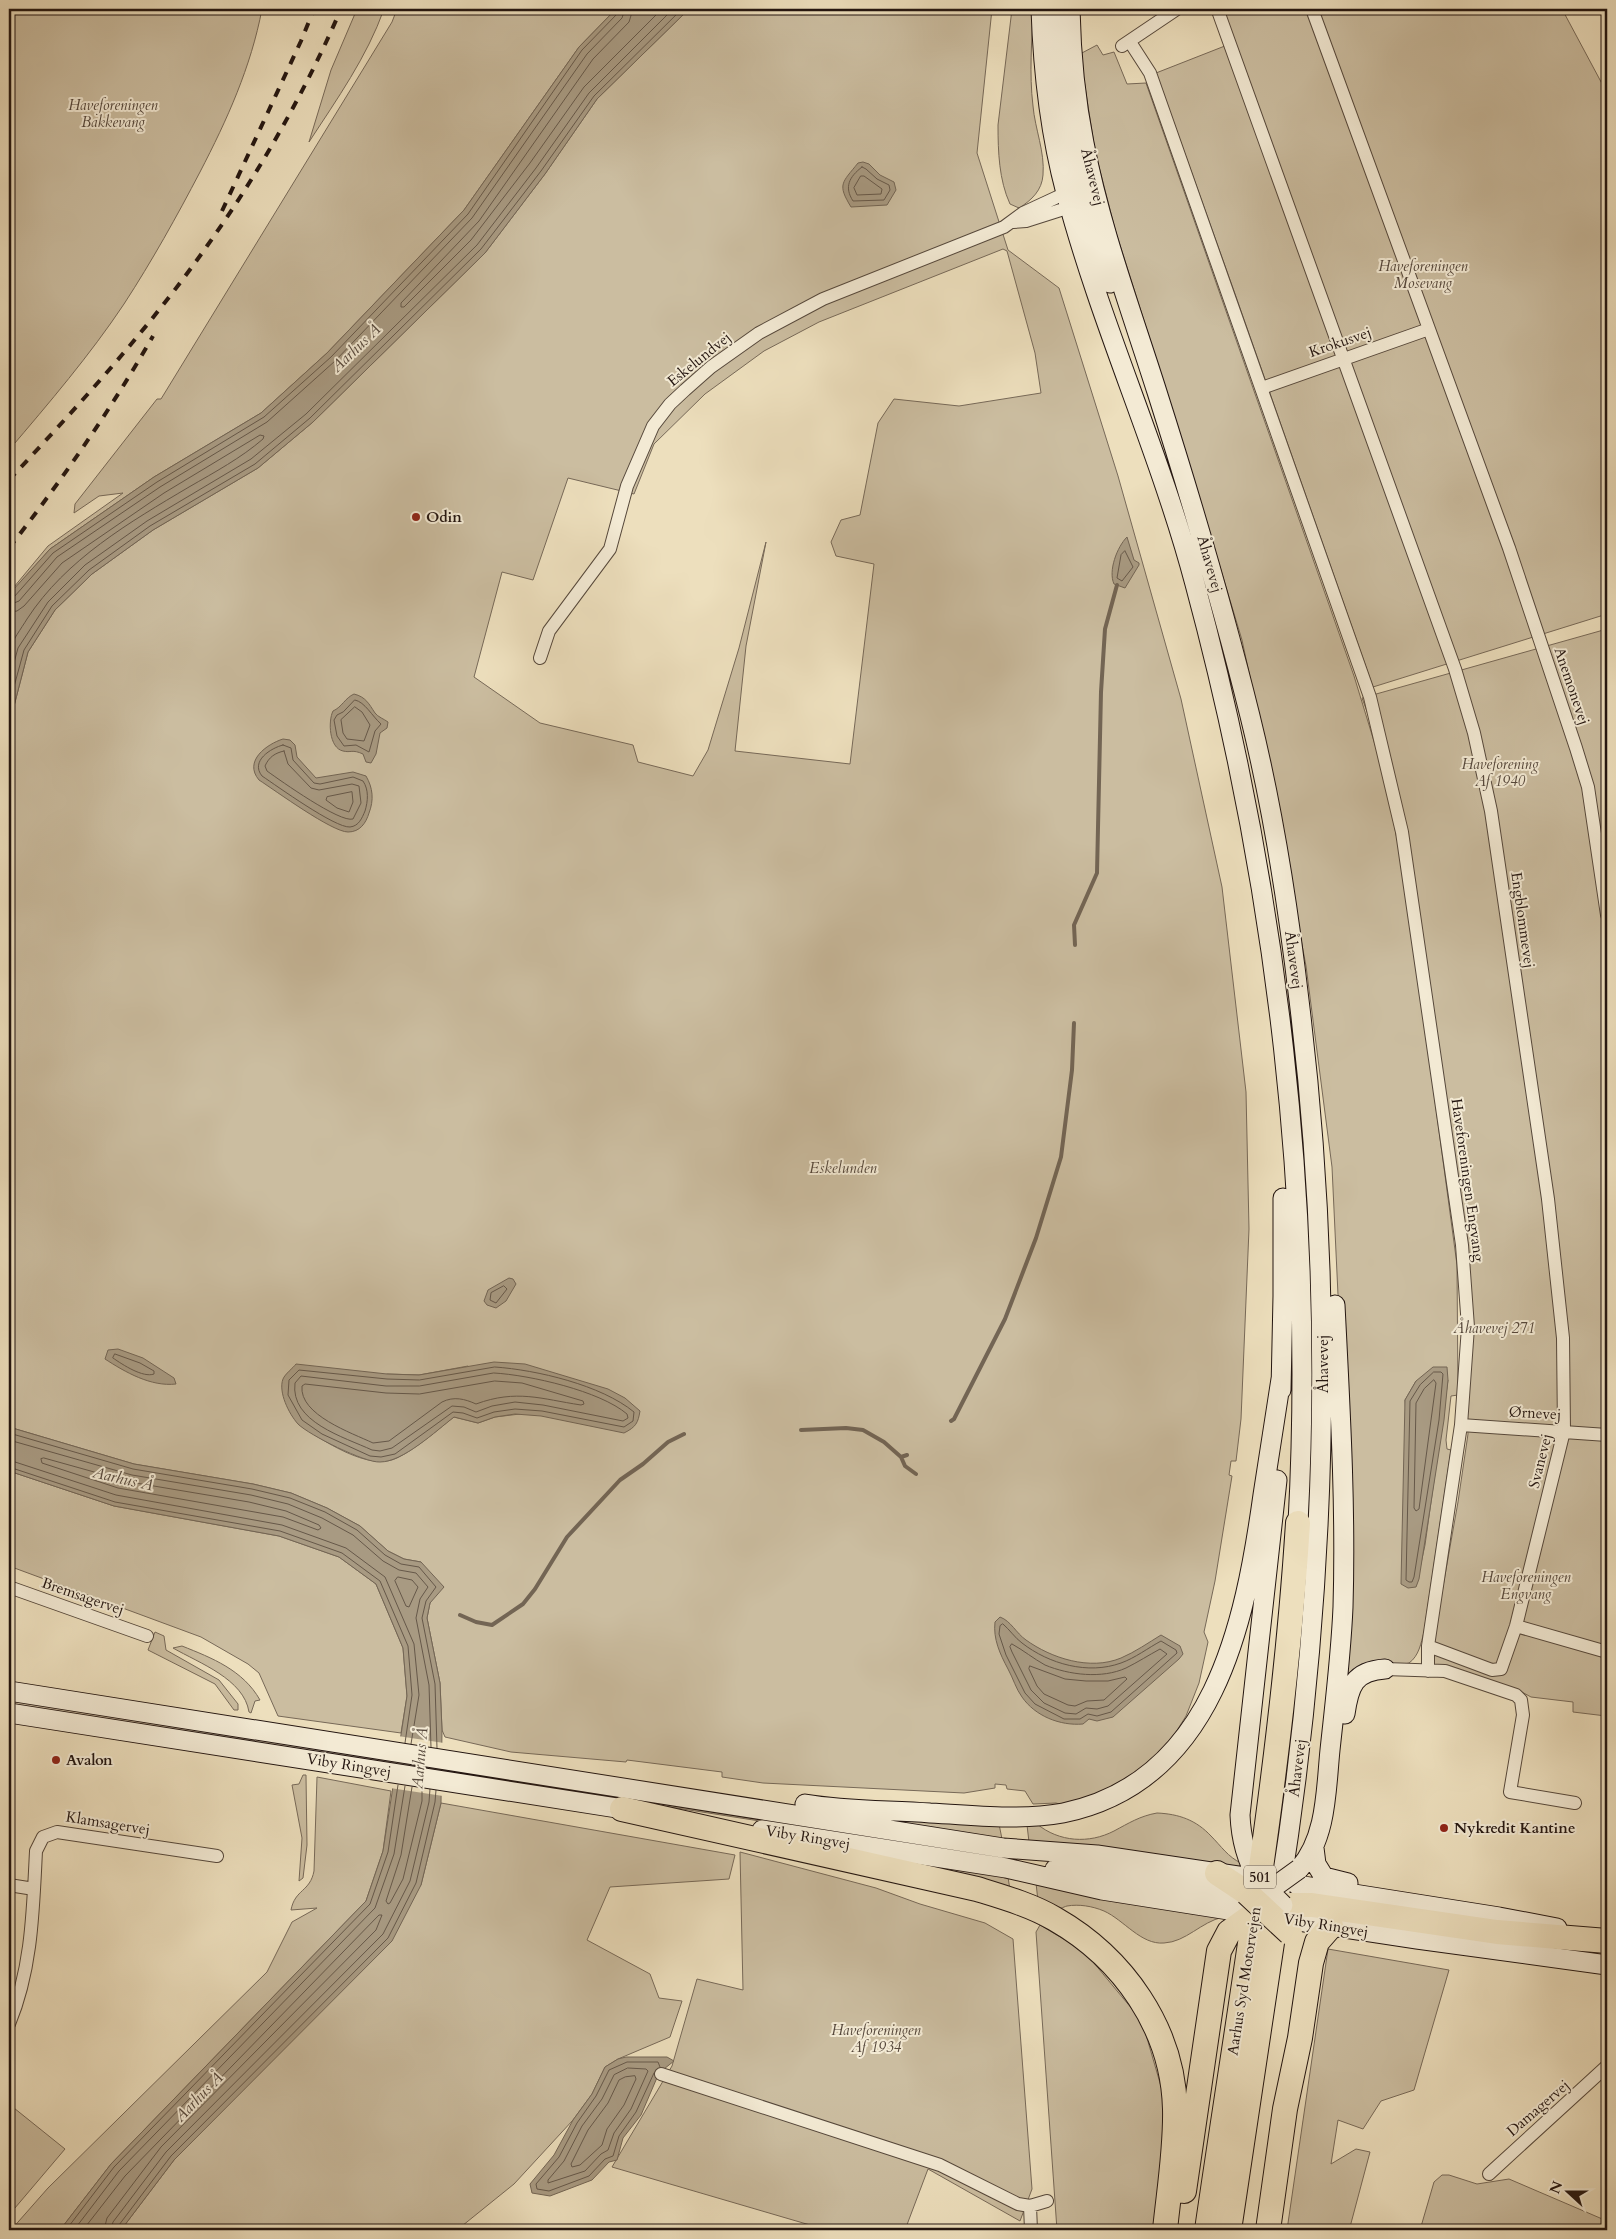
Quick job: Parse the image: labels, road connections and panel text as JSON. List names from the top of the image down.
{
  "streets": {
    "highway": ["501", "Aarhus Syd Motorvejen"],
    "main road": ["Åhavevej", "Viby Ringvej"],
    "street": [
      "Krokusvej",
      "Eskelundvej",
      "Anemonevej",
      "Engblommevej",
      "Haveforeningen Engvang",
      "Ørnevej",
      "Svanevej",
      "Bremsagervej",
      "Klamsagervej",
      "Damagervej"
    ]
  },
  "crossings": [
    ["Åhavevej", "Eskelundvej"],
    ["Åhavevej", "Viby Ringvej"],
    ["Åhavevej", "Aarhus Syd Motorvejen"],
    ["Krokusvej", "Anemonevej"],
    ["Krokusvej", "Engblommevej"],
    ["Krokusvej", "Haveforeningen Engvang"],
    ["Engblommevej", "Svanevej"],
    ["Haveforeningen Engvang", "Ørnevej"],
    ["Haveforeningen Engvang", "Svanevej"],
    ["Ørnevej", "Svanevej"],
    ["Viby Ringvej", "Aarhus Syd Motorvejen"]
  ],
  "water": ["Aarhus Å"],
  "parks": [
    "Haveforeningen Bakkevang",
    "Haveforeningen Mosevang",
    "Haveforening Af 1940",
    "Eskelunden",
    "Åhavevej 271",
    "Haveforeningen Engvang",
    "Haveforeningen Af 1934"
  ],
  "places": ["Odin", "Avalon", "Nykredit Kantine"],
  "north": "left"
}
